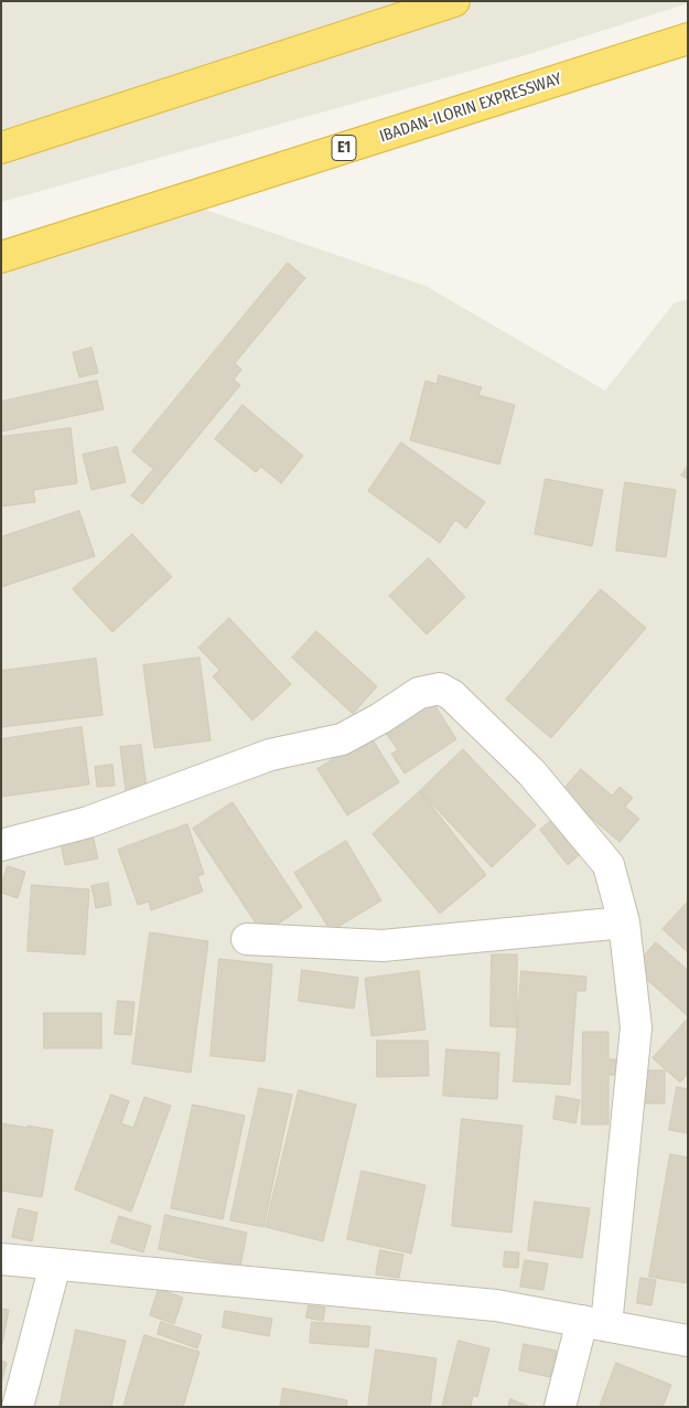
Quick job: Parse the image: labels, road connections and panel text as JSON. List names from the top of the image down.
{
  "streets": {
    "highway": ["IBADAN-ILORIN EXPRESSWAY", "E1"]
  }
}
